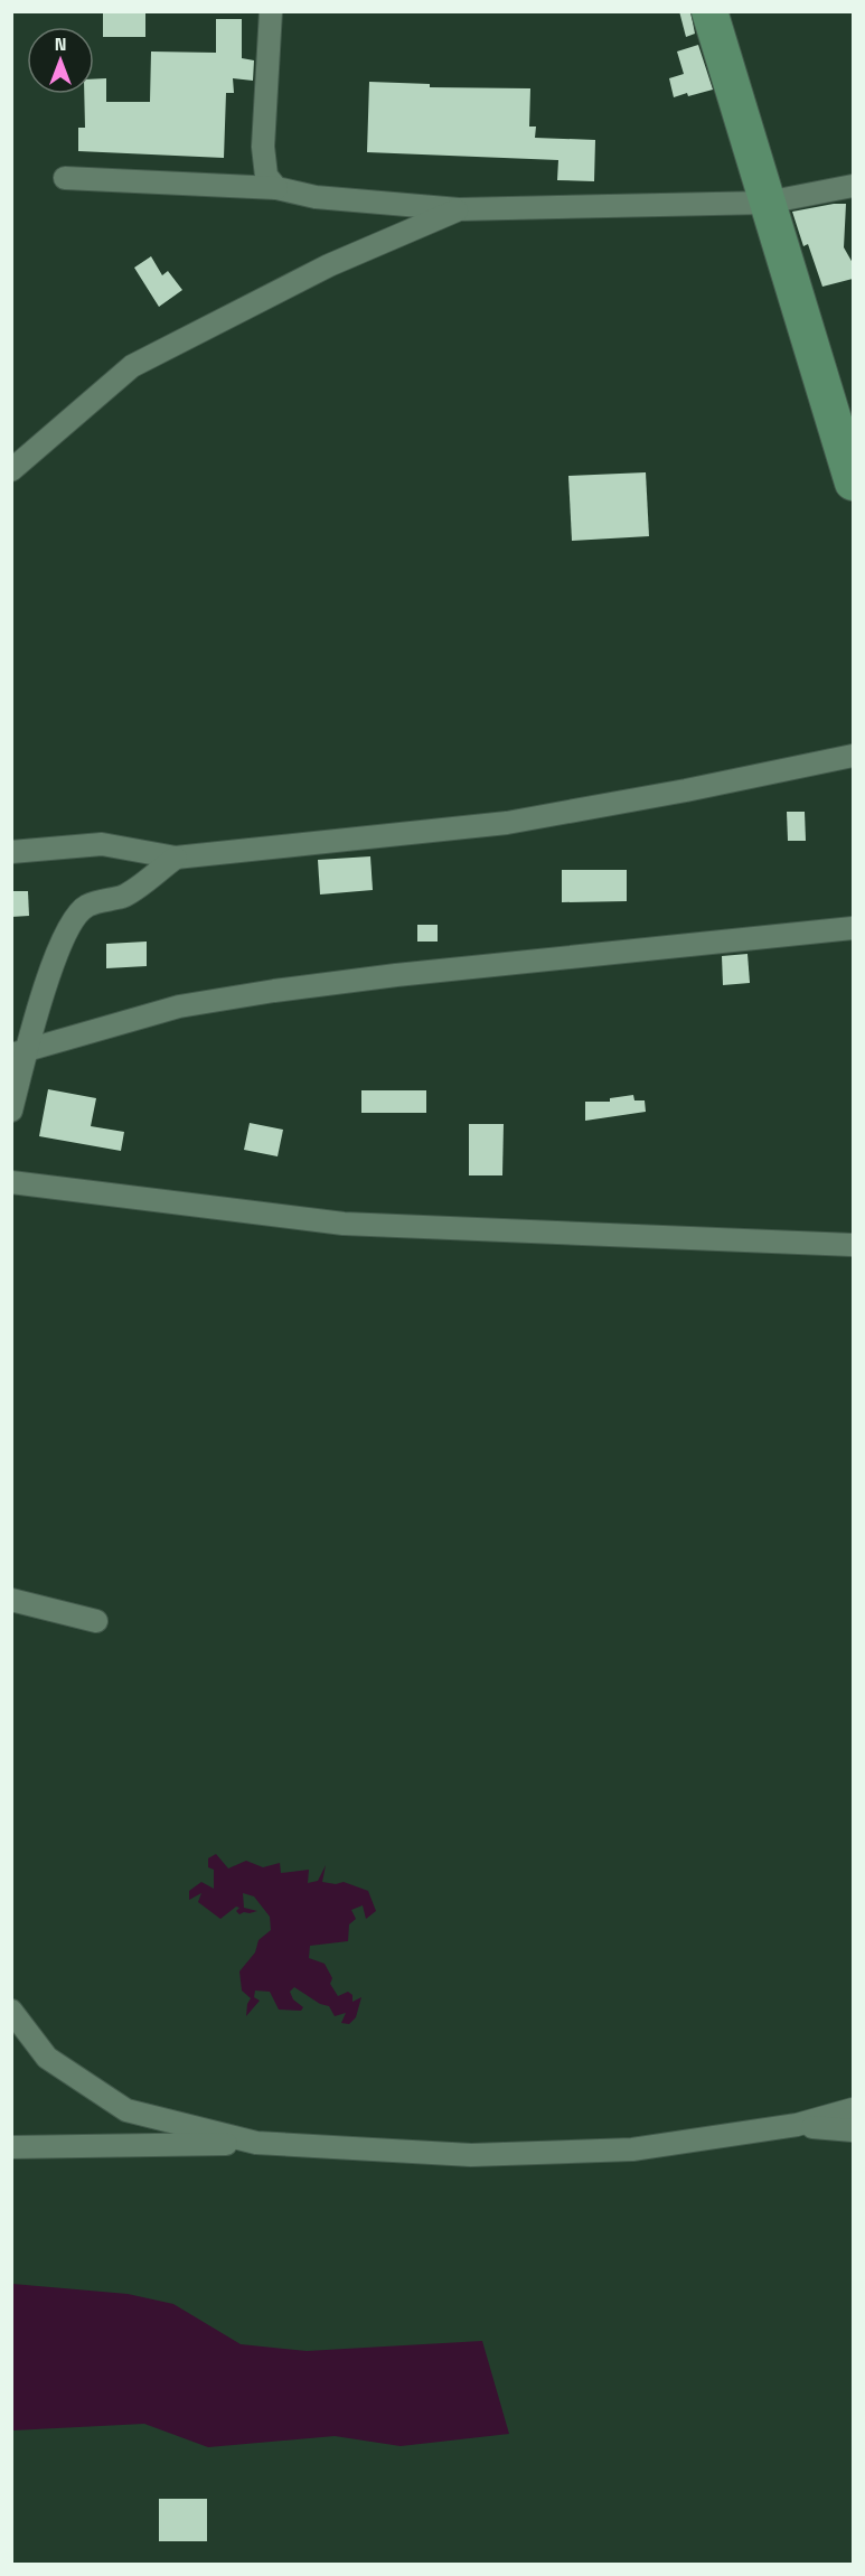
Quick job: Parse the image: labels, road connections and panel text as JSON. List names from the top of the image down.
{
  "north": "top"
}
